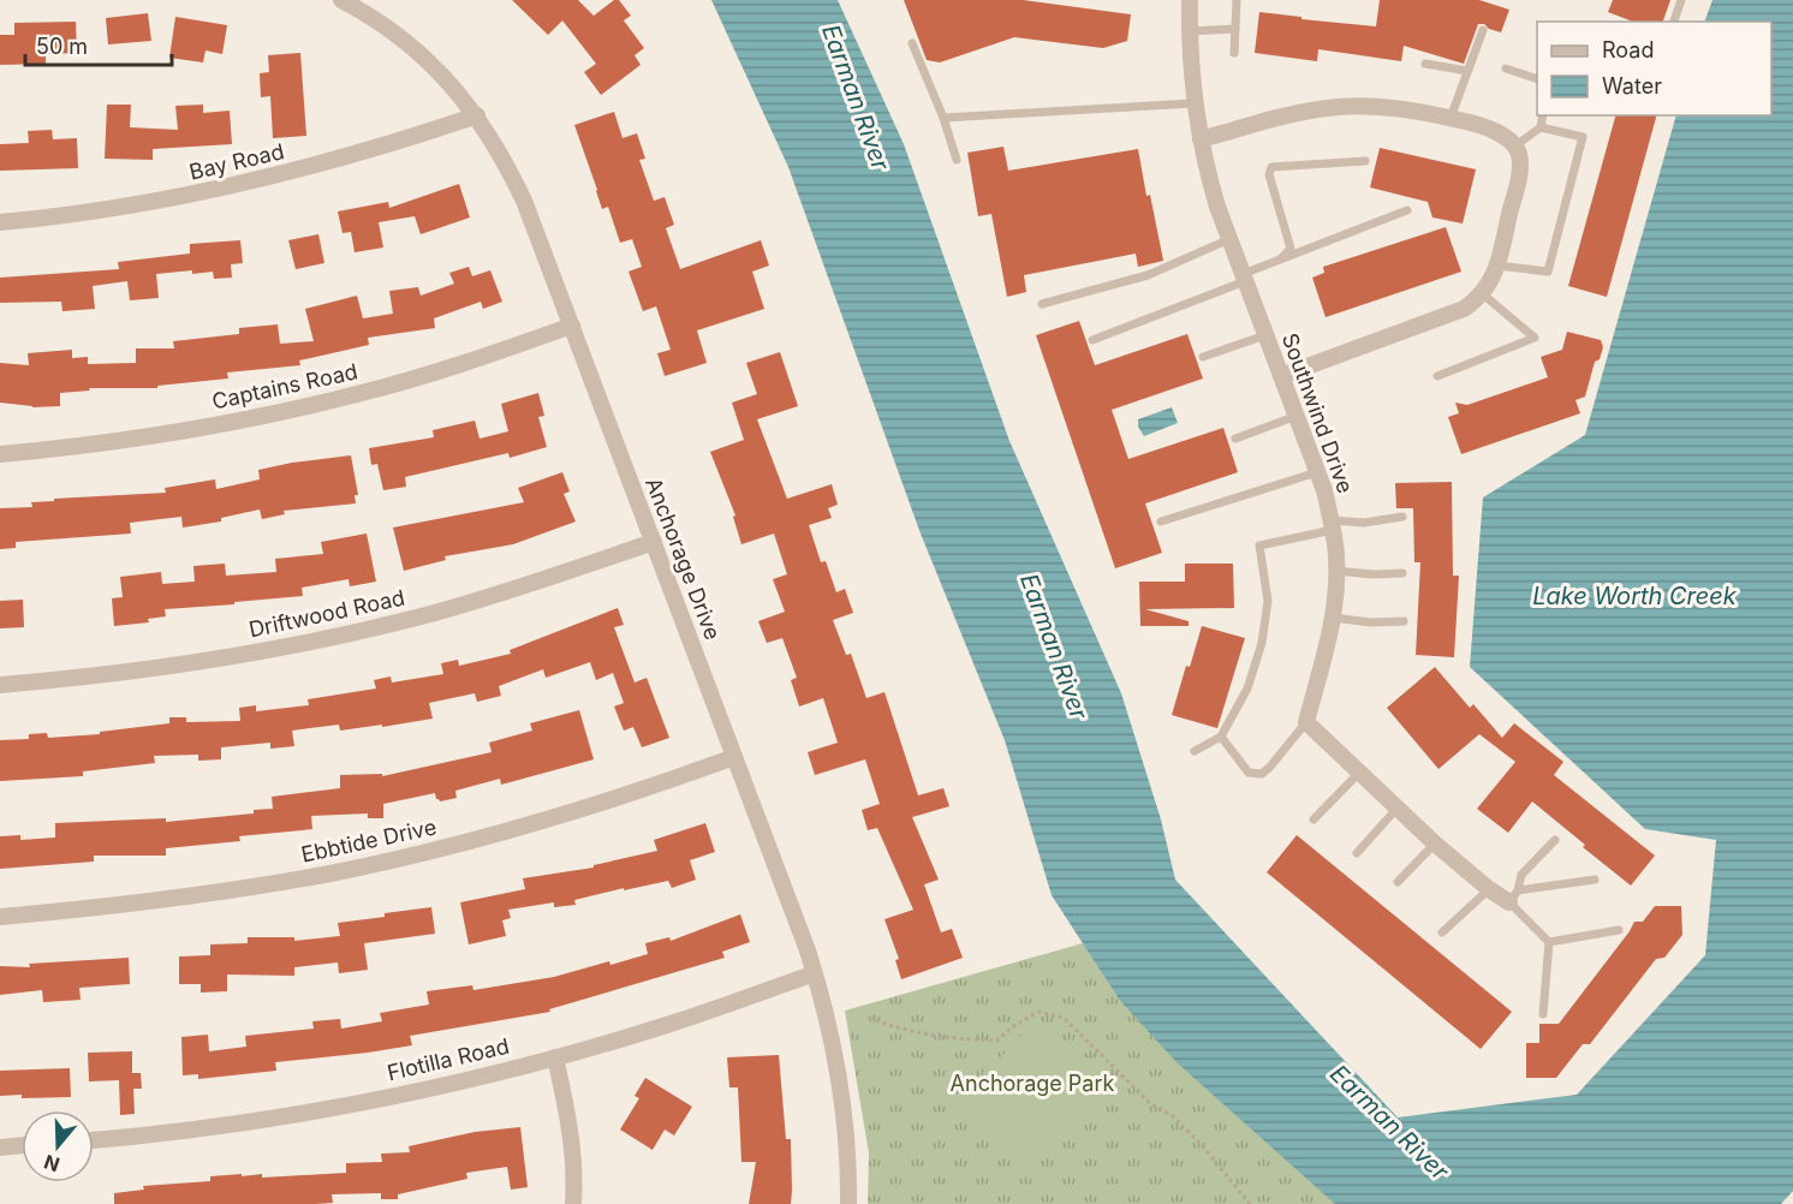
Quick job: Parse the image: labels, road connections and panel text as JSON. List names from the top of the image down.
{
  "streets": {
    "street": [
      "Bay Road",
      "Captains Road",
      "Southwind Drive",
      "Anchorage Drive",
      "Driftwood Road",
      "Ebbtide Drive",
      "Flotilla Road"
    ]
  },
  "crossings": [
    ["Bay Road", "Anchorage Drive"],
    ["Captains Road", "Anchorage Drive"],
    ["Anchorage Drive", "Driftwood Road"],
    ["Anchorage Drive", "Ebbtide Drive"],
    ["Anchorage Drive", "Flotilla Road"]
  ],
  "water": ["Earman River", "Lake Worth Creek"],
  "parks": ["Anchorage Park"],
  "legend": ["Road", "Water"],
  "scale_bar": "50 m",
  "north": "bottom"
}
